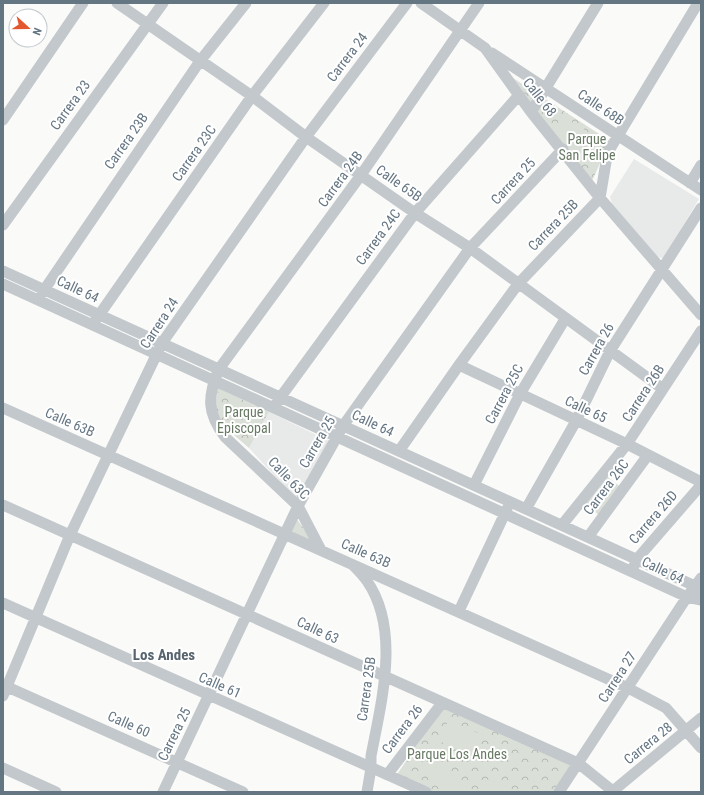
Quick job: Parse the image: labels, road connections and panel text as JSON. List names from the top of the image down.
{
  "streets": {
    "street": [
      "Carrera 24",
      "Calle 68",
      "Carrera 23",
      "Calle 68B",
      "Carrera 23B",
      "Carrera 23C",
      "Carrera 24B",
      "Carrera 25",
      "Calle 65B",
      "Carrera 25B",
      "Carrera 24C",
      "Calle 64",
      "Carrera 26",
      "Carrera 26B",
      "Carrera 25C",
      "Calle 65",
      "Calle 63B",
      "Calle 63C",
      "Carrera 26C",
      "Carrera 26D",
      "Calle 63",
      "Carrera 27",
      "Calle 61",
      "Calle 60",
      "Carrera 28"
    ]
  },
  "crossings": [
    ["Carrera 24", "Calle 65B"],
    ["Carrera 24", "Calle 64"],
    ["Carrera 24", "Calle 63B"],
    ["Carrera 24", "Calle 63"],
    ["Carrera 24", "Calle 61"],
    ["Carrera 24", "Calle 60"],
    ["Calle 68", "Calle 68B"],
    ["Calle 68", "Carrera 24B"],
    ["Calle 68", "Carrera 25"],
    ["Calle 68", "Carrera 25B"],
    ["Calle 68", "Carrera 24C"],
    ["Calle 68", "Carrera 26"],
    ["Carrera 23", "Calle 65B"],
    ["Calle 68B", "Carrera 25B"],
    ["Carrera 23B", "Calle 65B"],
    ["Carrera 23B", "Calle 64"],
    ["Carrera 23C", "Calle 65B"],
    ["Carrera 23C", "Calle 64"],
    ["Carrera 24B", "Calle 65B"],
    ["Carrera 24B", "Calle 64"],
    ["Carrera 24B", "Calle 63C"],
    ["Carrera 25", "Calle 65B"],
    ["Carrera 25", "Calle 64"],
    ["Carrera 25", "Calle 63B"],
    ["Carrera 25", "Calle 63C"],
    ["Carrera 25", "Calle 63"],
    ["Carrera 25", "Calle 61"],
    ["Carrera 25", "Calle 60"],
    ["Calle 65B", "Carrera 25B"],
    ["Calle 65B", "Carrera 24C"],
    ["Calle 65B", "Carrera 26"],
    ["Calle 65B", "Carrera 26B"],
    ["Calle 65B", "Carrera 25C"],
    ["Carrera 25B", "Calle 64"],
    ["Carrera 25B", "Carrera 26"],
    ["Carrera 25B", "Calle 65"],
    ["Carrera 25B", "Calle 63B"],
    ["Carrera 25B", "Calle 63"],
    ["Carrera 24C", "Calle 64"],
    ["Calle 64", "Carrera 26"],
    ["Calle 64", "Carrera 26B"],
    ["Calle 64", "Carrera 25C"],
    ["Calle 64", "Calle 63C"],
    ["Calle 64", "Carrera 26C"],
    ["Calle 64", "Carrera 26D"],
    ["Calle 64", "Carrera 27"],
    ["Carrera 26", "Calle 65"],
    ["Carrera 26", "Calle 63"],
    ["Carrera 26", "Calle 61"],
    ["Carrera 26B", "Calle 65"],
    ["Carrera 25C", "Calle 65"],
    ["Calle 65", "Carrera 26C"],
    ["Calle 65", "Carrera 26D"],
    ["Calle 63B", "Calle 63C"],
    ["Calle 63B", "Carrera 27"],
    ["Calle 63B", "Carrera 28"],
    ["Calle 63", "Carrera 27"],
    ["Calle 63", "Carrera 28"]
  ],
  "districts": ["Los Andes"],
  "parks": ["Parque San Felipe", "Parque Episcopal", "Parque Los Andes"],
  "north": "right"
}
